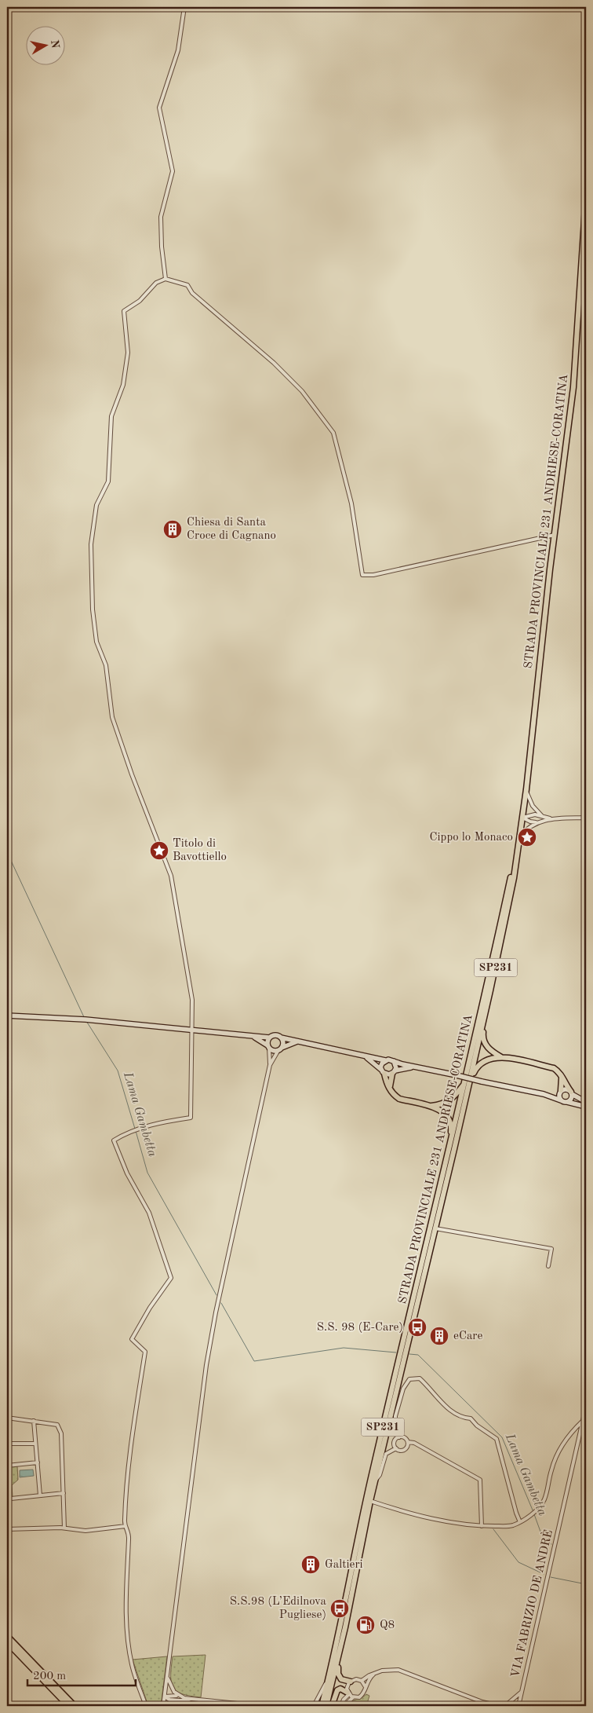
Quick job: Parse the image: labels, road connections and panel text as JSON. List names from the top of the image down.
{
  "streets": {
    "main road": ["STRADA PROVINCIALE 231 ANDRIESE-CORATINA", "SP231"],
    "street": ["VIA FABRIZIO DE ANDRÈ"]
  },
  "water": ["Lama Gambetta"],
  "places": {
    "building": ["Chiesa di Santa Croce di Cagnano", "eCare", "Galtieri"],
    "place": ["Cippo lo Monaco", "Titolo di Bavottiello"],
    "bus stop": ["S.S. 98 (E-Care)", "S.S.98 (L’Edilnova Pugliese)"],
    "fuel station": ["Q8"]
  },
  "scale_bar": "200 m",
  "north": "right"
}
